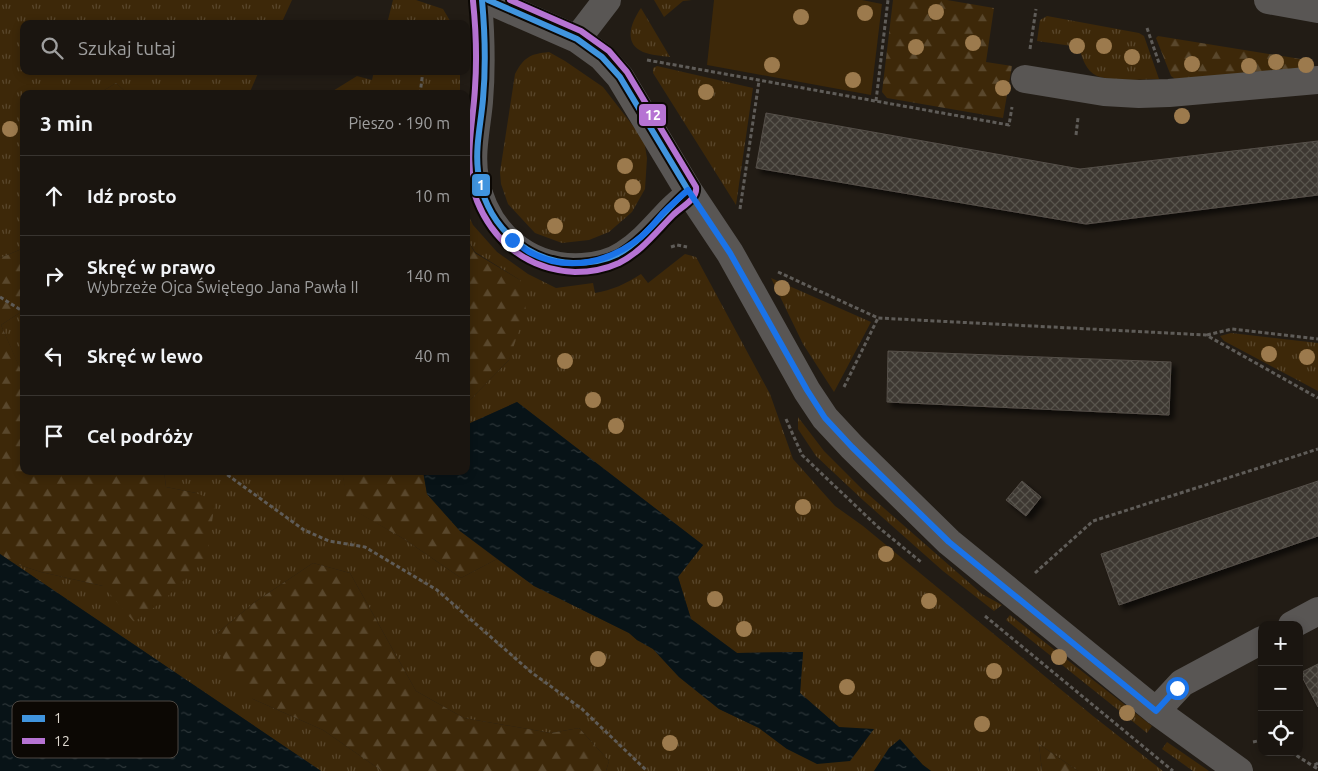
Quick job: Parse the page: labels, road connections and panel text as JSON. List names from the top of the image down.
{
  "lines": ["transit line 1", "transit line 12"],
  "legend": ["1", "12"],
  "page": {
    "search": "Szukaj tutaj",
    "heading": ["3 min", "Pieszo · 190 m"],
    "list": [
      ["Idź prosto", "10 m"],
      ["Skręć w prawo", "Wybrzeże Ojca Świętego Jana Pawła II", "140 m"],
      ["Skręć w lewo", "40 m"],
      "Cel podróży"
    ],
    "map_buttons": ["+", "−"]
  }
}
